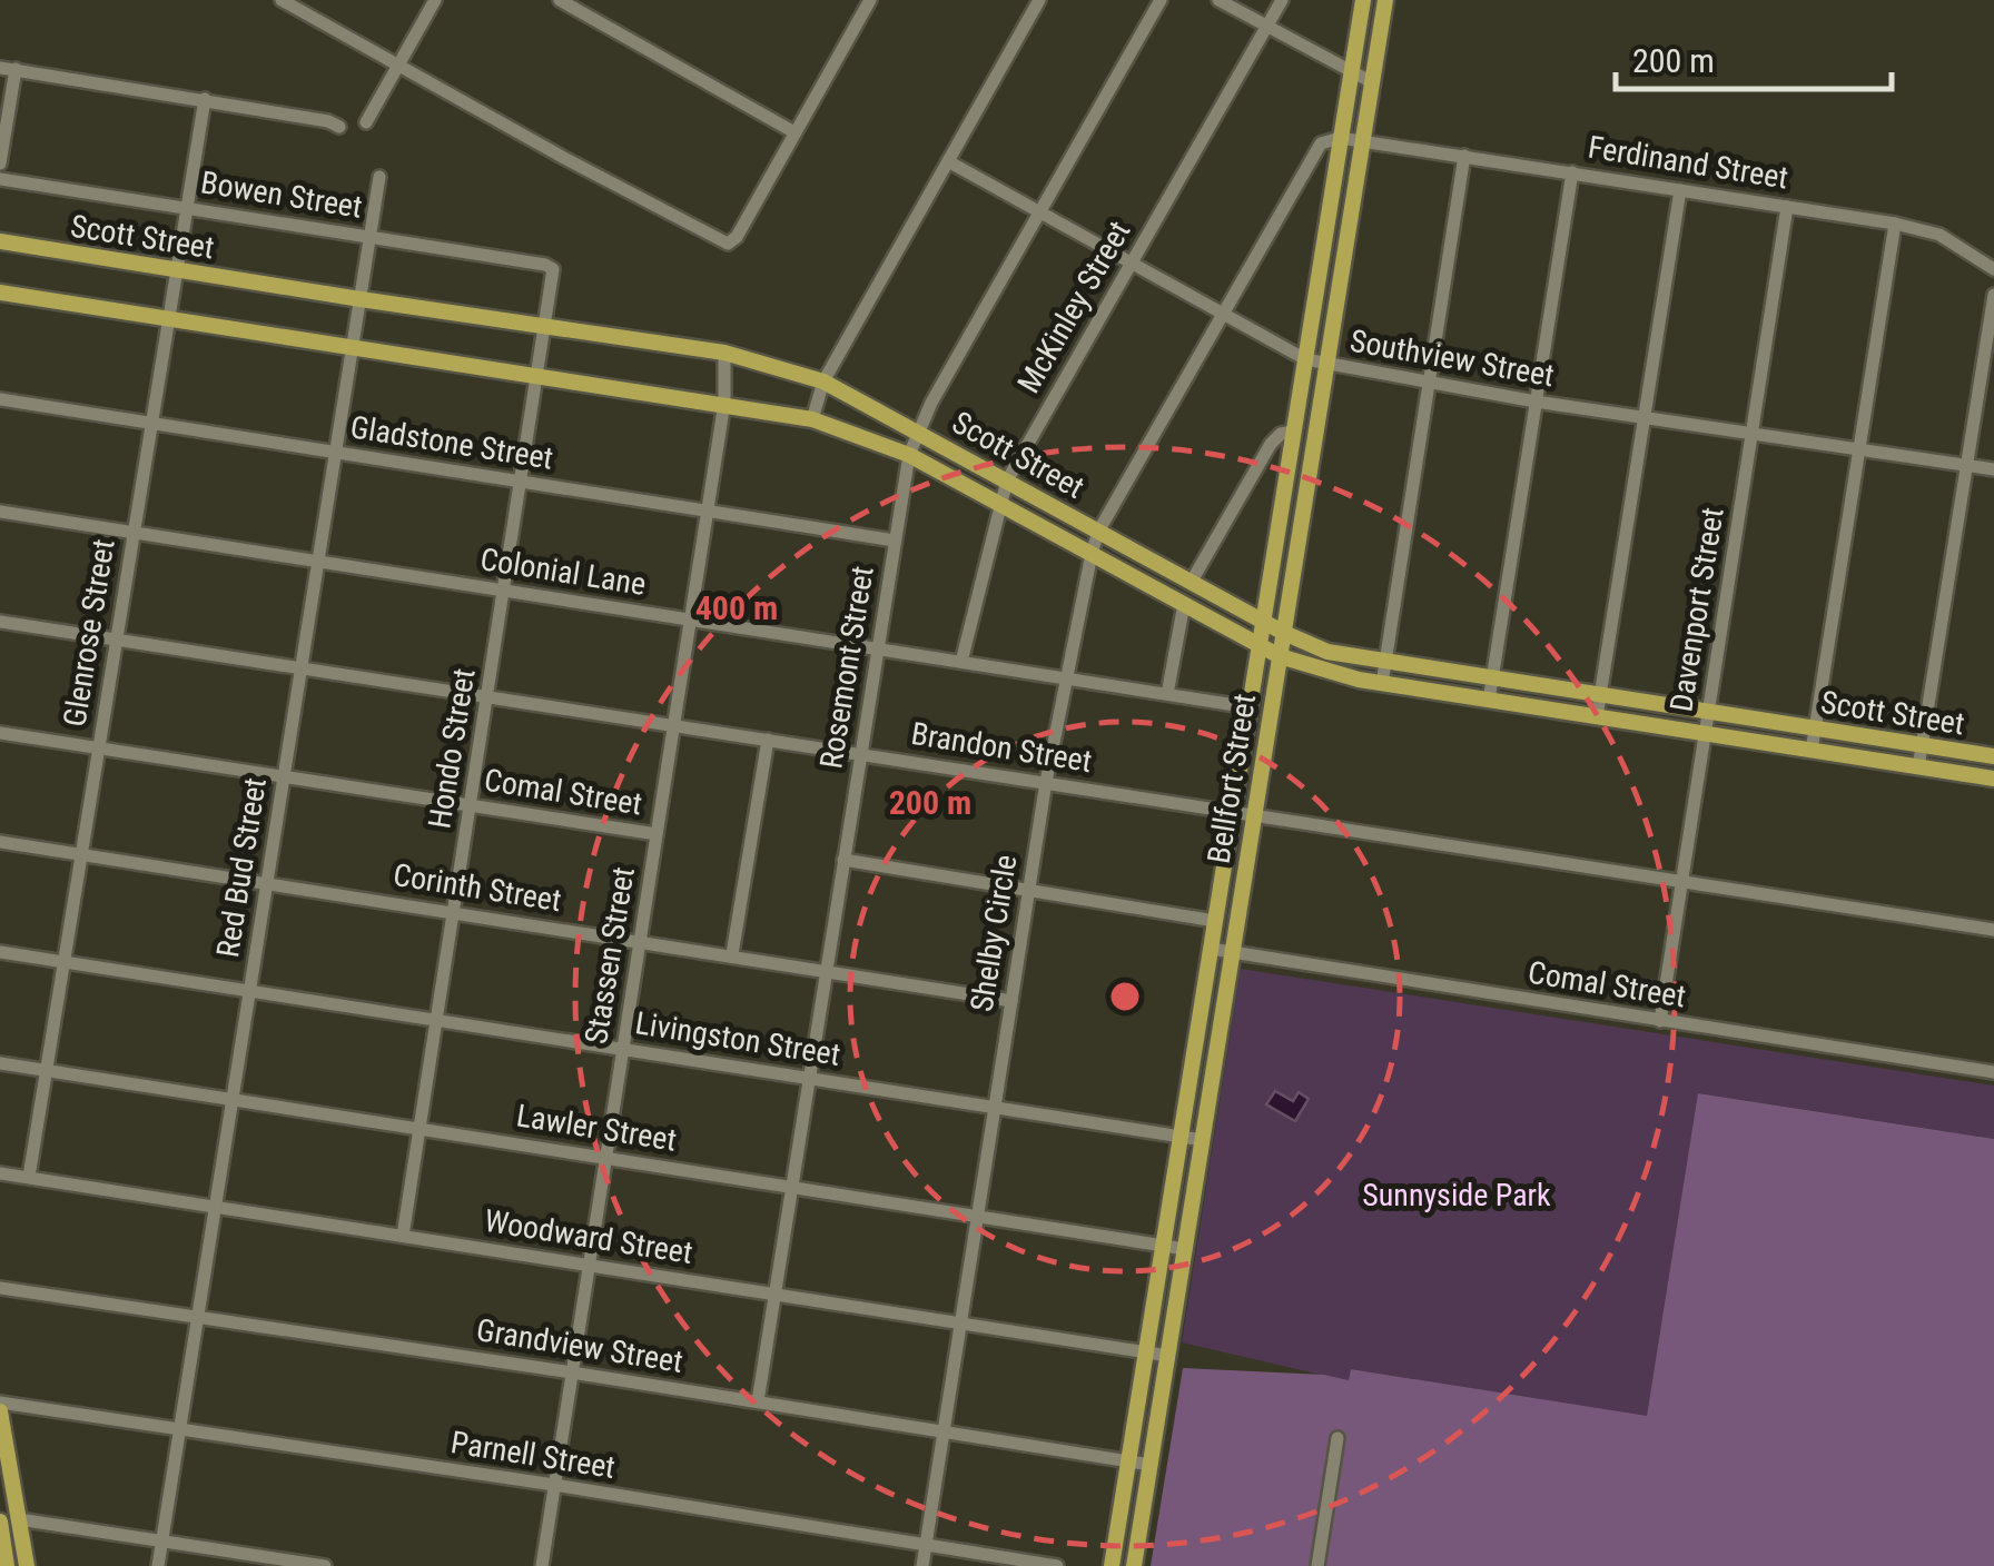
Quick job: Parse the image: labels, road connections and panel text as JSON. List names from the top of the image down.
{
  "streets": {
    "main road": ["Scott Street", "Bellfort Street"],
    "street": [
      "Ferdinand Street",
      "Bowen Street",
      "McKinley Street",
      "Southview Street",
      "Gladstone Street",
      "Colonial Lane",
      "Davenport Street",
      "Glenrose Street",
      "Rosemont Street",
      "Brandon Street",
      "Hondo Street",
      "Comal Street",
      "Red Bud Street",
      "Corinth Street",
      "Shelby Circle",
      "Stassen Street",
      "Livingston Street",
      "Lawler Street",
      "Woodward Street",
      "Grandview Street",
      "Parnell Street"
    ]
  },
  "crossings": [
    ["Ferdinand Street", "Davenport Street"],
    ["Ferdinand Street", "Bellfort Street"],
    ["Bowen Street", "Glenrose Street"],
    ["Bowen Street", "Hondo Street"],
    ["Bowen Street", "Red Bud Street"],
    ["Scott Street", "McKinley Street"],
    ["Scott Street", "Davenport Street"],
    ["Scott Street", "Glenrose Street"],
    ["Scott Street", "Rosemont Street"],
    ["Scott Street", "Hondo Street"],
    ["Scott Street", "Bellfort Street"],
    ["Scott Street", "Red Bud Street"],
    ["Scott Street", "Shelby Circle"],
    ["Scott Street", "Stassen Street"],
    ["McKinley Street", "Southview Street"],
    ["McKinley Street", "Colonial Lane"],
    ["Southview Street", "Davenport Street"],
    ["Southview Street", "Rosemont Street"],
    ["Southview Street", "Bellfort Street"],
    ["Southview Street", "Shelby Circle"],
    ["Gladstone Street", "Glenrose Street"],
    ["Gladstone Street", "Rosemont Street"],
    ["Gladstone Street", "Hondo Street"],
    ["Gladstone Street", "Red Bud Street"],
    ["Gladstone Street", "Stassen Street"],
    ["Colonial Lane", "Glenrose Street"],
    ["Colonial Lane", "Rosemont Street"],
    ["Colonial Lane", "Hondo Street"],
    ["Colonial Lane", "Bellfort Street"],
    ["Colonial Lane", "Red Bud Street"],
    ["Colonial Lane", "Shelby Circle"],
    ["Colonial Lane", "Stassen Street"],
    ["Davenport Street", "Brandon Street"],
    ["Davenport Street", "Comal Street"],
    ["Glenrose Street", "Brandon Street"],
    ["Glenrose Street", "Comal Street"],
    ["Glenrose Street", "Corinth Street"],
    ["Glenrose Street", "Livingston Street"],
    ["Glenrose Street", "Lawler Street"],
    ["Glenrose Street", "Woodward Street"],
    ["Rosemont Street", "Brandon Street"],
    ["Rosemont Street", "Corinth Street"],
    ["Rosemont Street", "Livingston Street"],
    ["Rosemont Street", "Lawler Street"],
    ["Rosemont Street", "Woodward Street"],
    ["Rosemont Street", "Grandview Street"],
    ["Brandon Street", "Hondo Street"],
    ["Brandon Street", "Bellfort Street"],
    ["Brandon Street", "Red Bud Street"],
    ["Brandon Street", "Shelby Circle"],
    ["Brandon Street", "Stassen Street"],
    ["Hondo Street", "Comal Street"],
    ["Hondo Street", "Corinth Street"],
    ["Hondo Street", "Livingston Street"],
    ["Hondo Street", "Lawler Street"],
    ["Hondo Street", "Woodward Street"],
    ["Bellfort Street", "Comal Street"],
    ["Bellfort Street", "Shelby Circle"],
    ["Bellfort Street", "Livingston Street"],
    ["Bellfort Street", "Lawler Street"],
    ["Bellfort Street", "Woodward Street"],
    ["Bellfort Street", "Grandview Street"],
    ["Comal Street", "Red Bud Street"],
    ["Comal Street", "Stassen Street"],
    ["Red Bud Street", "Corinth Street"],
    ["Red Bud Street", "Livingston Street"],
    ["Red Bud Street", "Lawler Street"],
    ["Red Bud Street", "Woodward Street"],
    ["Red Bud Street", "Grandview Street"],
    ["Red Bud Street", "Parnell Street"],
    ["Corinth Street", "Shelby Circle"],
    ["Corinth Street", "Stassen Street"],
    ["Shelby Circle", "Livingston Street"],
    ["Shelby Circle", "Lawler Street"],
    ["Shelby Circle", "Woodward Street"],
    ["Shelby Circle", "Grandview Street"],
    ["Shelby Circle", "Parnell Street"],
    ["Stassen Street", "Livingston Street"],
    ["Stassen Street", "Lawler Street"],
    ["Stassen Street", "Woodward Street"],
    ["Stassen Street", "Grandview Street"],
    ["Stassen Street", "Parnell Street"]
  ],
  "parks": ["Sunnyside Park"],
  "scale_bar": "200 m",
  "rings": ["400 m", "200 m"]
}
